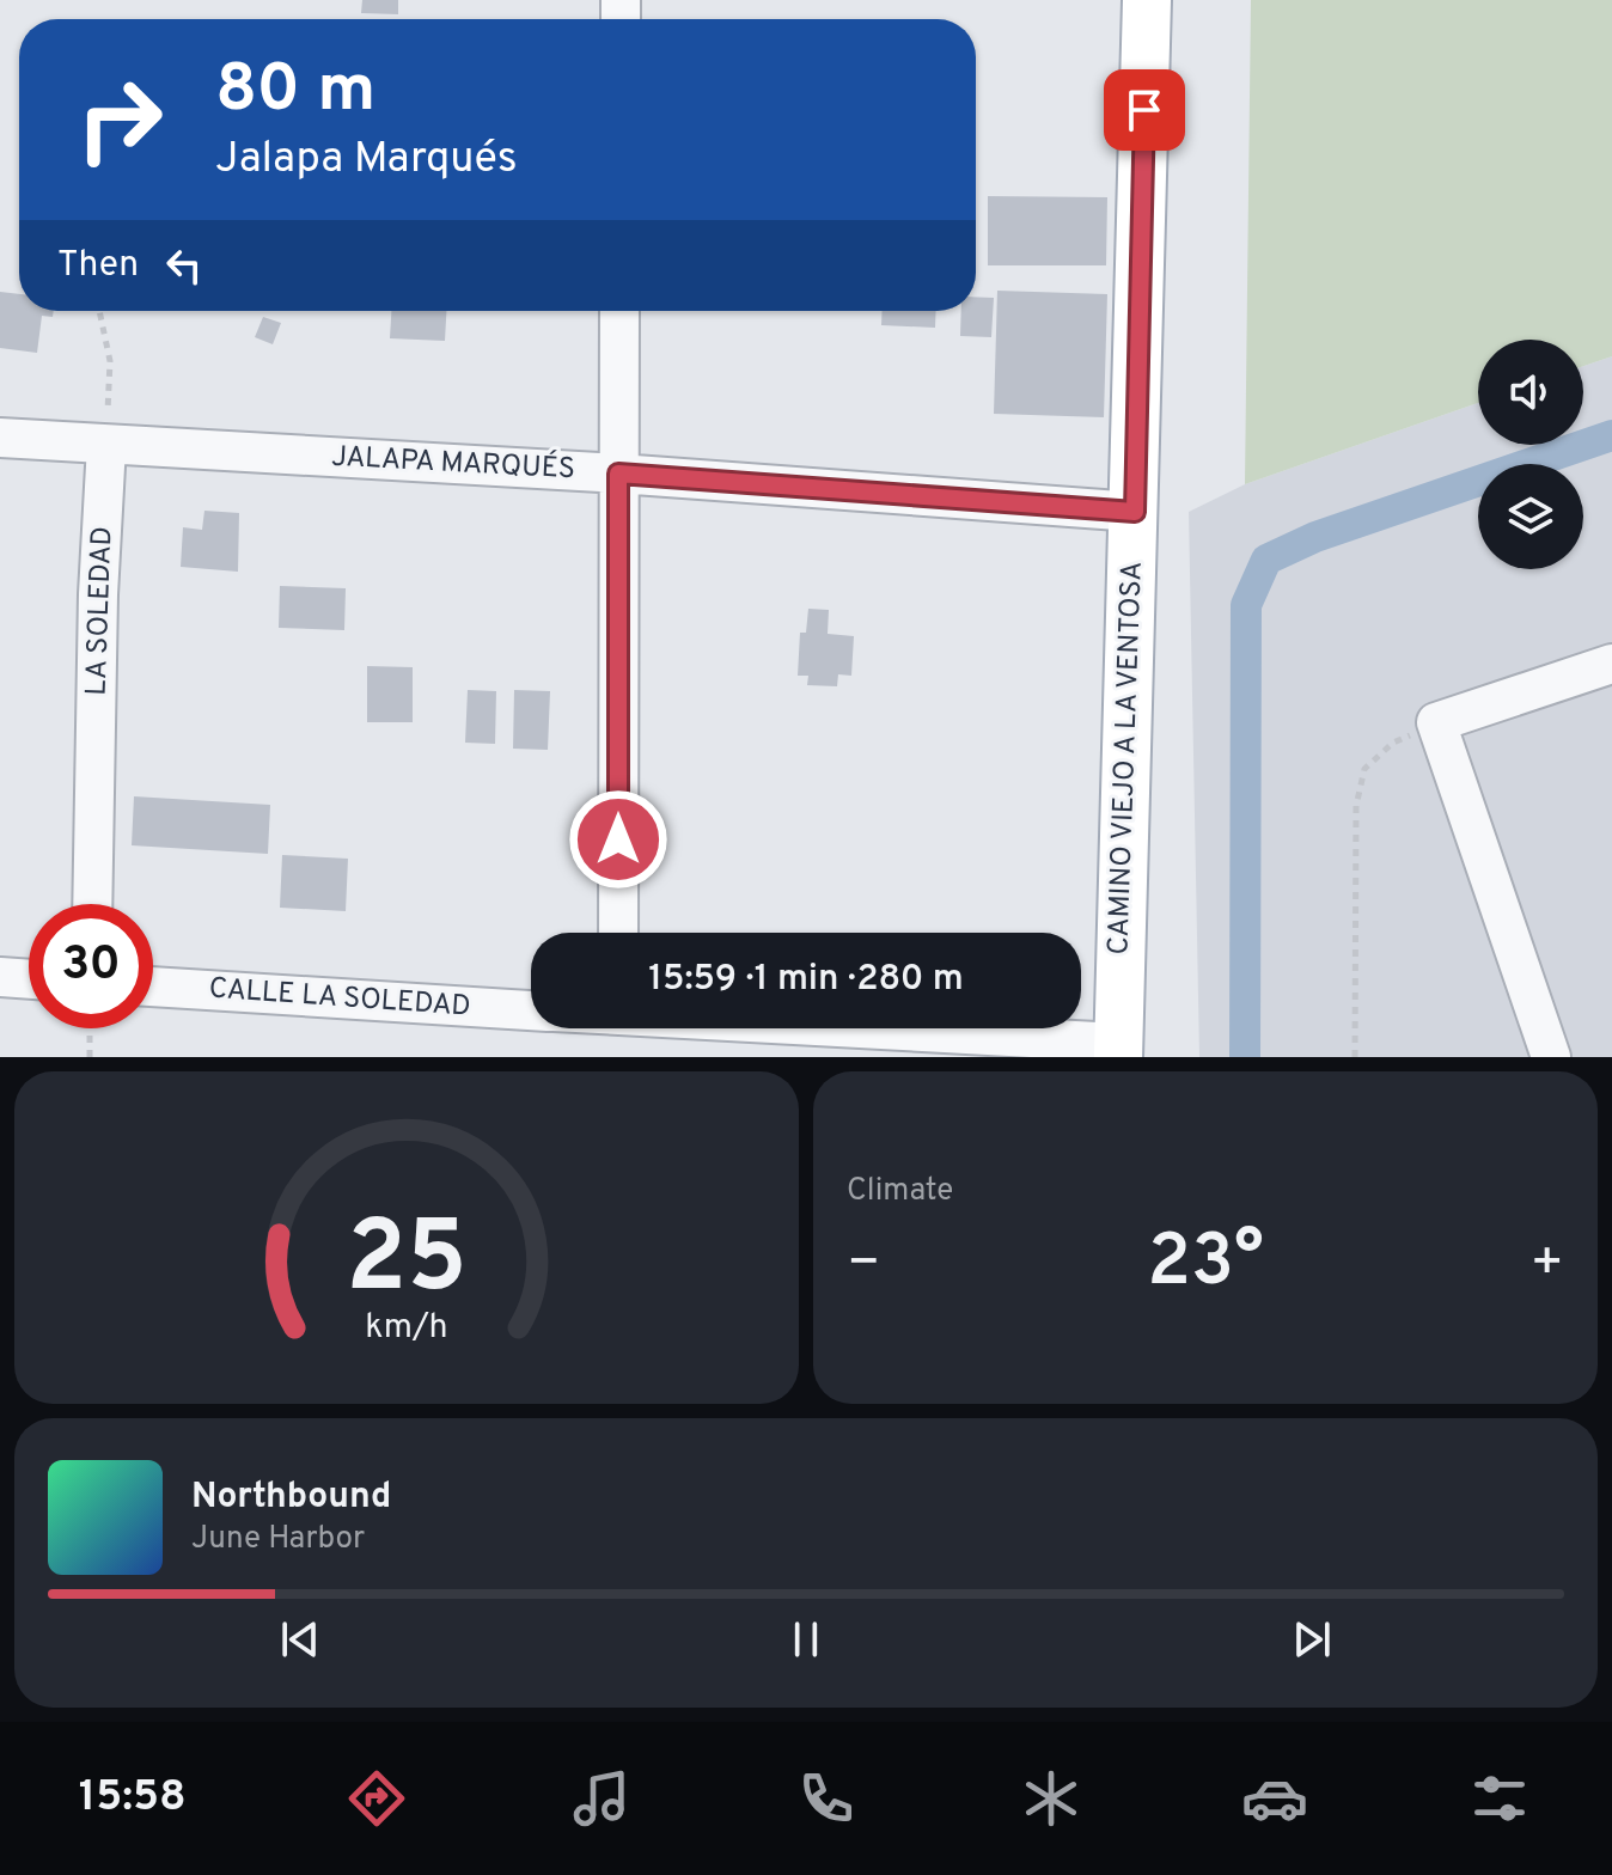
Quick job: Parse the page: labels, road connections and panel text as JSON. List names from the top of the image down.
{
  "streets": {
    "main road": ["CAMINO VIEJO A LA VENTOSA"],
    "street": ["JALAPA MARQUÉS", "LA SOLEDAD", "CALLE LA SOLEDAD"]
  },
  "crossings": [
    ["JALAPA MARQUÉS", "LA SOLEDAD"],
    ["JALAPA MARQUÉS", "CAMINO VIEJO A LA VENTOSA"],
    ["CAMINO VIEJO A LA VENTOSA", "CALLE LA SOLEDAD"]
  ],
  "page": {
    "turn": ["80 m", "Jalapa Marqués"],
    "then": "Then",
    "limit": "30",
    "trip": "15:59 · 1 min · 280 m",
    "tile": "Climate",
    "heat": ["−", "23°", "+"],
    "song": ["Northbound", "June Harbor"],
    "tabs": "15:58",
    "gauge": ["25", "km/h"]
  }
}
